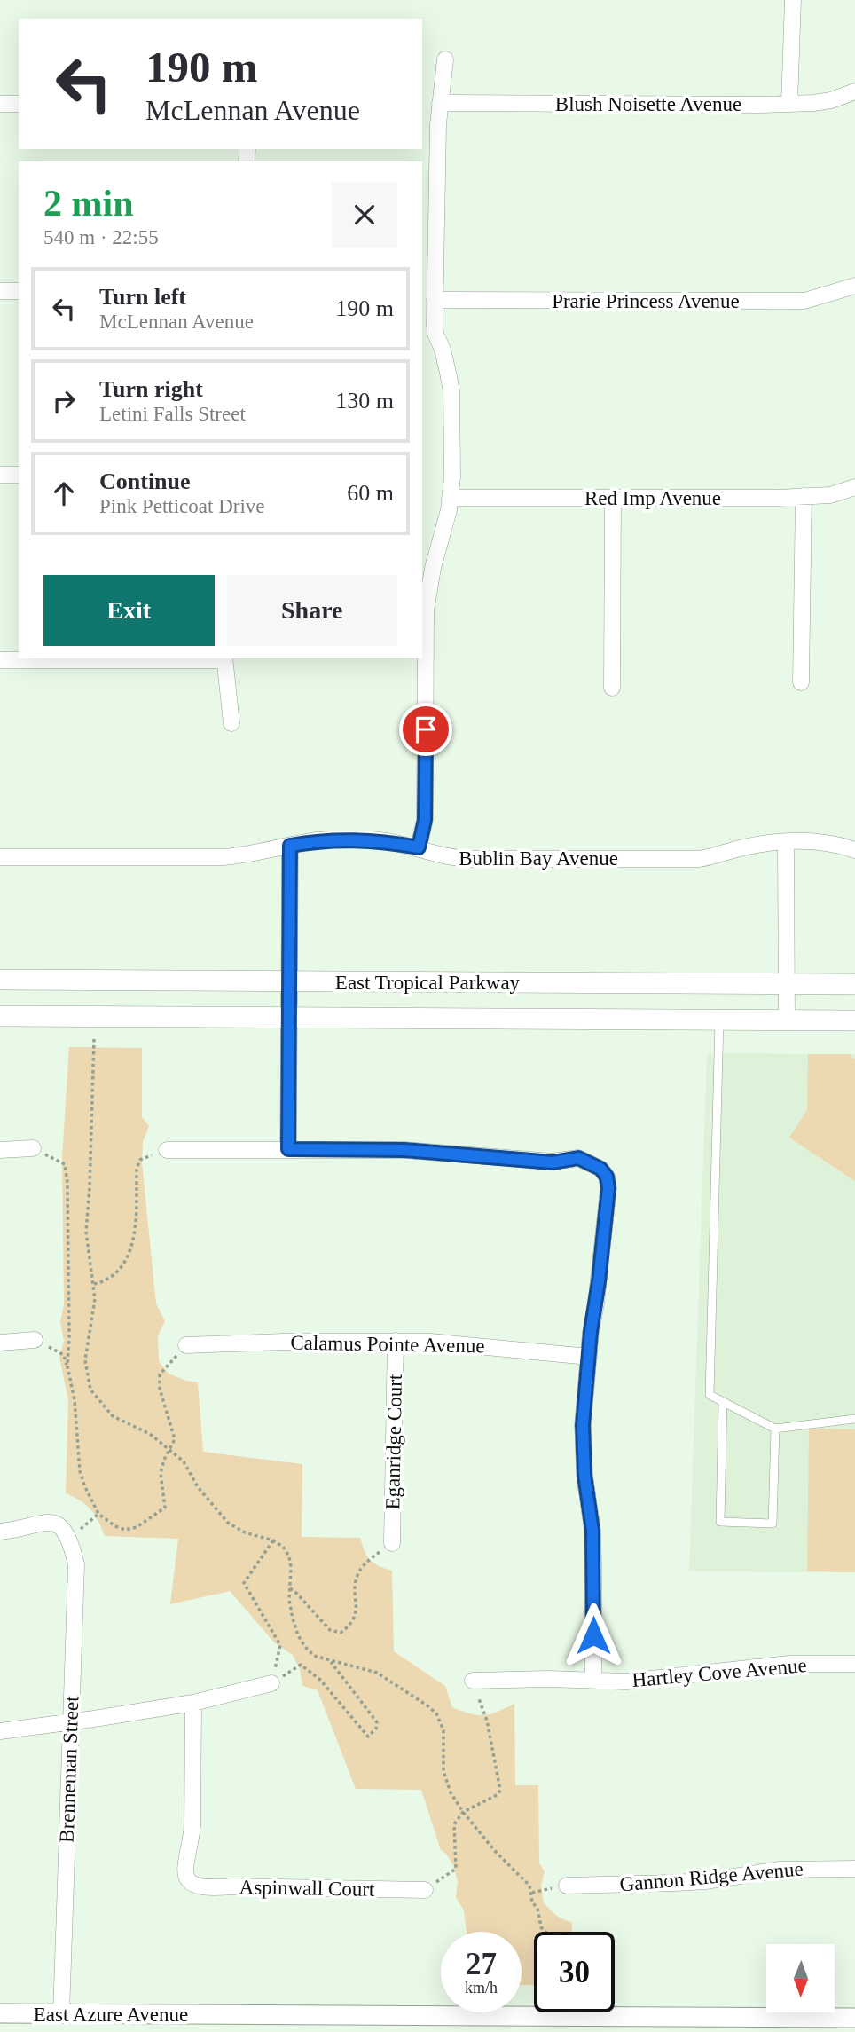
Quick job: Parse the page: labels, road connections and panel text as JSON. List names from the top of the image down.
{
  "streets": {
    "main road": ["East Tropical Parkway"],
    "street": [
      "Blush Noisette Avenue",
      "Prarie Princess Avenue",
      "Red Imp Avenue",
      "Bublin Bay Avenue",
      "Calamus Pointe Avenue",
      "Eganridge Court",
      "Hartley Cove Avenue",
      "Brenneman Street",
      "Gannon Ridge Avenue",
      "Aspinwall Court",
      "East Azure Avenue"
    ]
  },
  "crossings": [
    ["Calamus Pointe Avenue", "Eganridge Court"],
    ["Brenneman Street", "East Azure Avenue"]
  ],
  "north": "bottom",
  "page": {
    "turn": ["190 m", "McLennan Avenue"],
    "heading": ["2 min", "540 m · 22:55"],
    "list": [
      {
        "name": "Turn left",
        "note": "McLennan Avenue",
        "value": "190 m"
      },
      {
        "name": "Turn right",
        "note": "Letini Falls Street",
        "value": "130 m"
      },
      {
        "name": "Continue",
        "note": "Pink Petticoat Drive",
        "value": "60 m"
      }
    ],
    "buttons": ["Exit", "Share"],
    "speed": "27 km/h",
    "limit": "30"
  }
}
